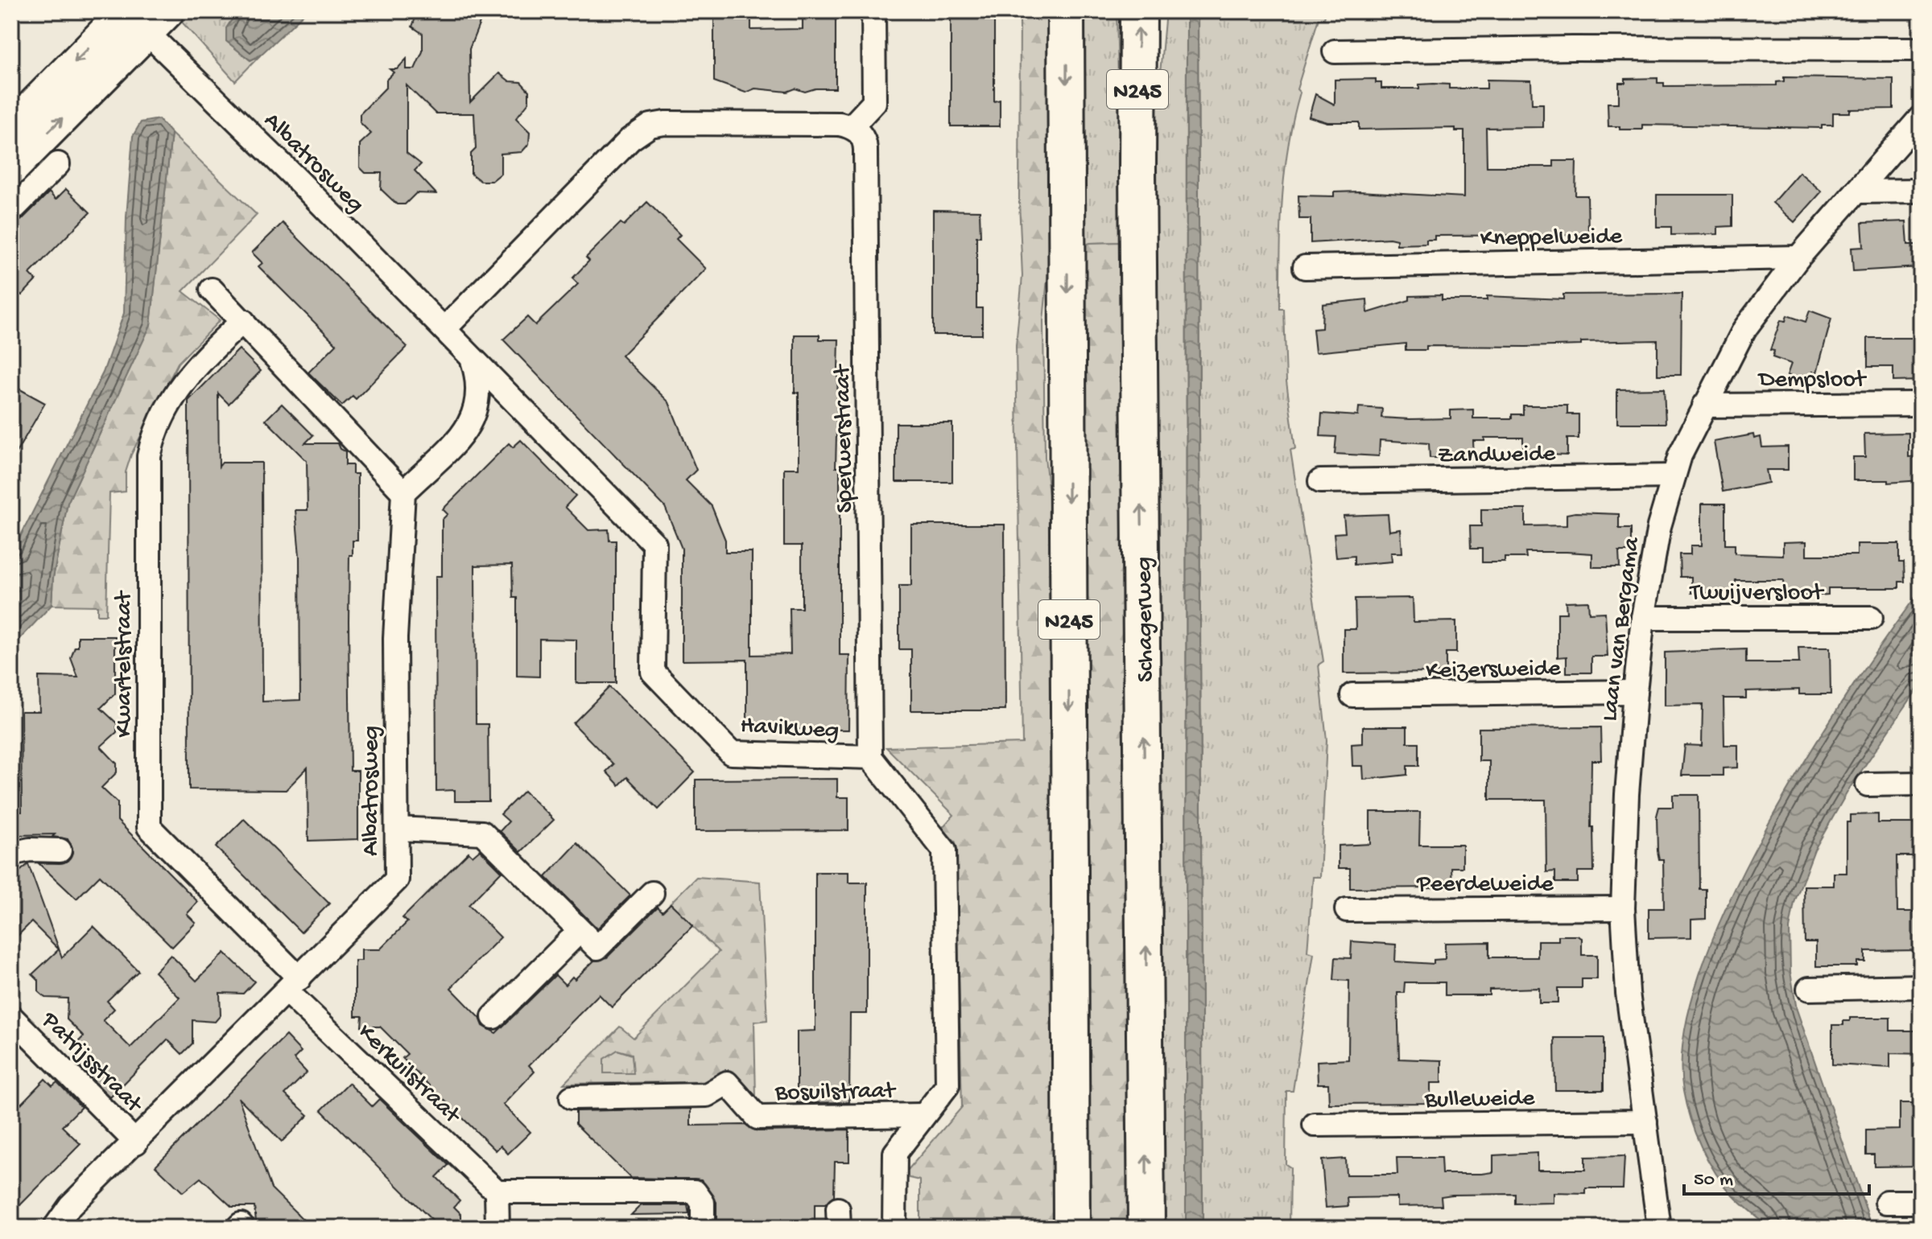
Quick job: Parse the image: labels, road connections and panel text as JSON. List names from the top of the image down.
{
  "streets": {
    "main road": ["N245", "Schagerweg"],
    "street": [
      "Albatrosweg",
      "Kneppelweide",
      "Dempsloot",
      "Sperwerstraat",
      "Zandweide",
      "Twuijversloot",
      "Laan van Bergama",
      "Kwartelstraat",
      "Keizersweide",
      "Havikweg",
      "Peerdeweide",
      "Patrijsstraat",
      "Kerkuilstraat",
      "Bosuilstraat",
      "Bulleweide"
    ]
  },
  "crossings": [
    ["Albatrosweg", "Kwartelstraat"],
    ["Albatrosweg", "Havikweg"],
    ["Albatrosweg", "Patrijsstraat"],
    ["Albatrosweg", "Kerkuilstraat"],
    ["Kneppelweide", "Laan van Bergama"],
    ["Dempsloot", "Laan van Bergama"],
    ["Sperwerstraat", "Havikweg"],
    ["Zandweide", "Laan van Bergama"],
    ["Twuijversloot", "Laan van Bergama"],
    ["Laan van Bergama", "Keizersweide"],
    ["Laan van Bergama", "Peerdeweide"],
    ["Laan van Bergama", "Bulleweide"],
    ["Kwartelstraat", "Kerkuilstraat"],
    ["Havikweg", "Bosuilstraat"]
  ],
  "scale_bar": "50 m"
}
